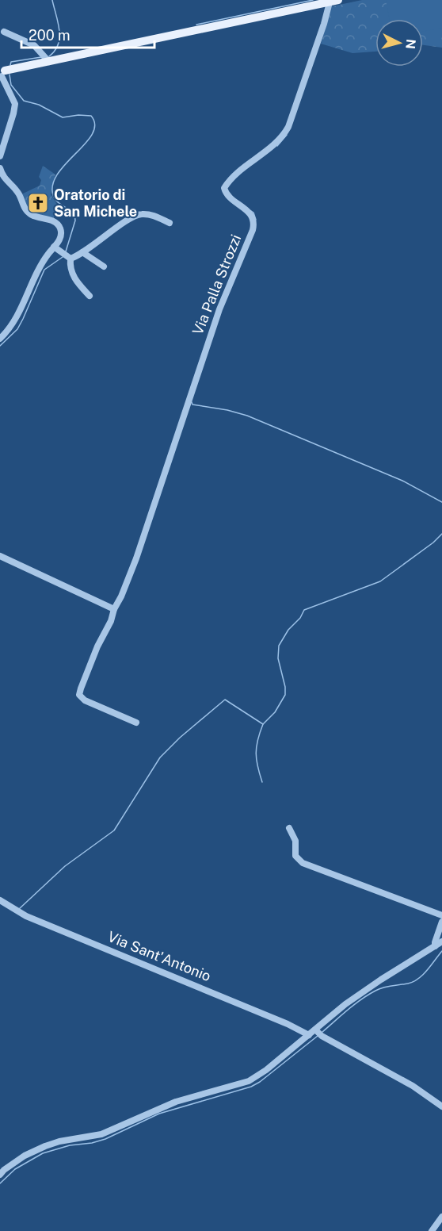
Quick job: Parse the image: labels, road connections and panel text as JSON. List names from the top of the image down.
{
  "streets": {
    "street": ["Via Palla Strozzi", "Via Sant'Antonio"]
  },
  "places": {
    "church": ["Oratorio di San Michele"]
  },
  "scale_bar": "200 m",
  "north": "right"
}
